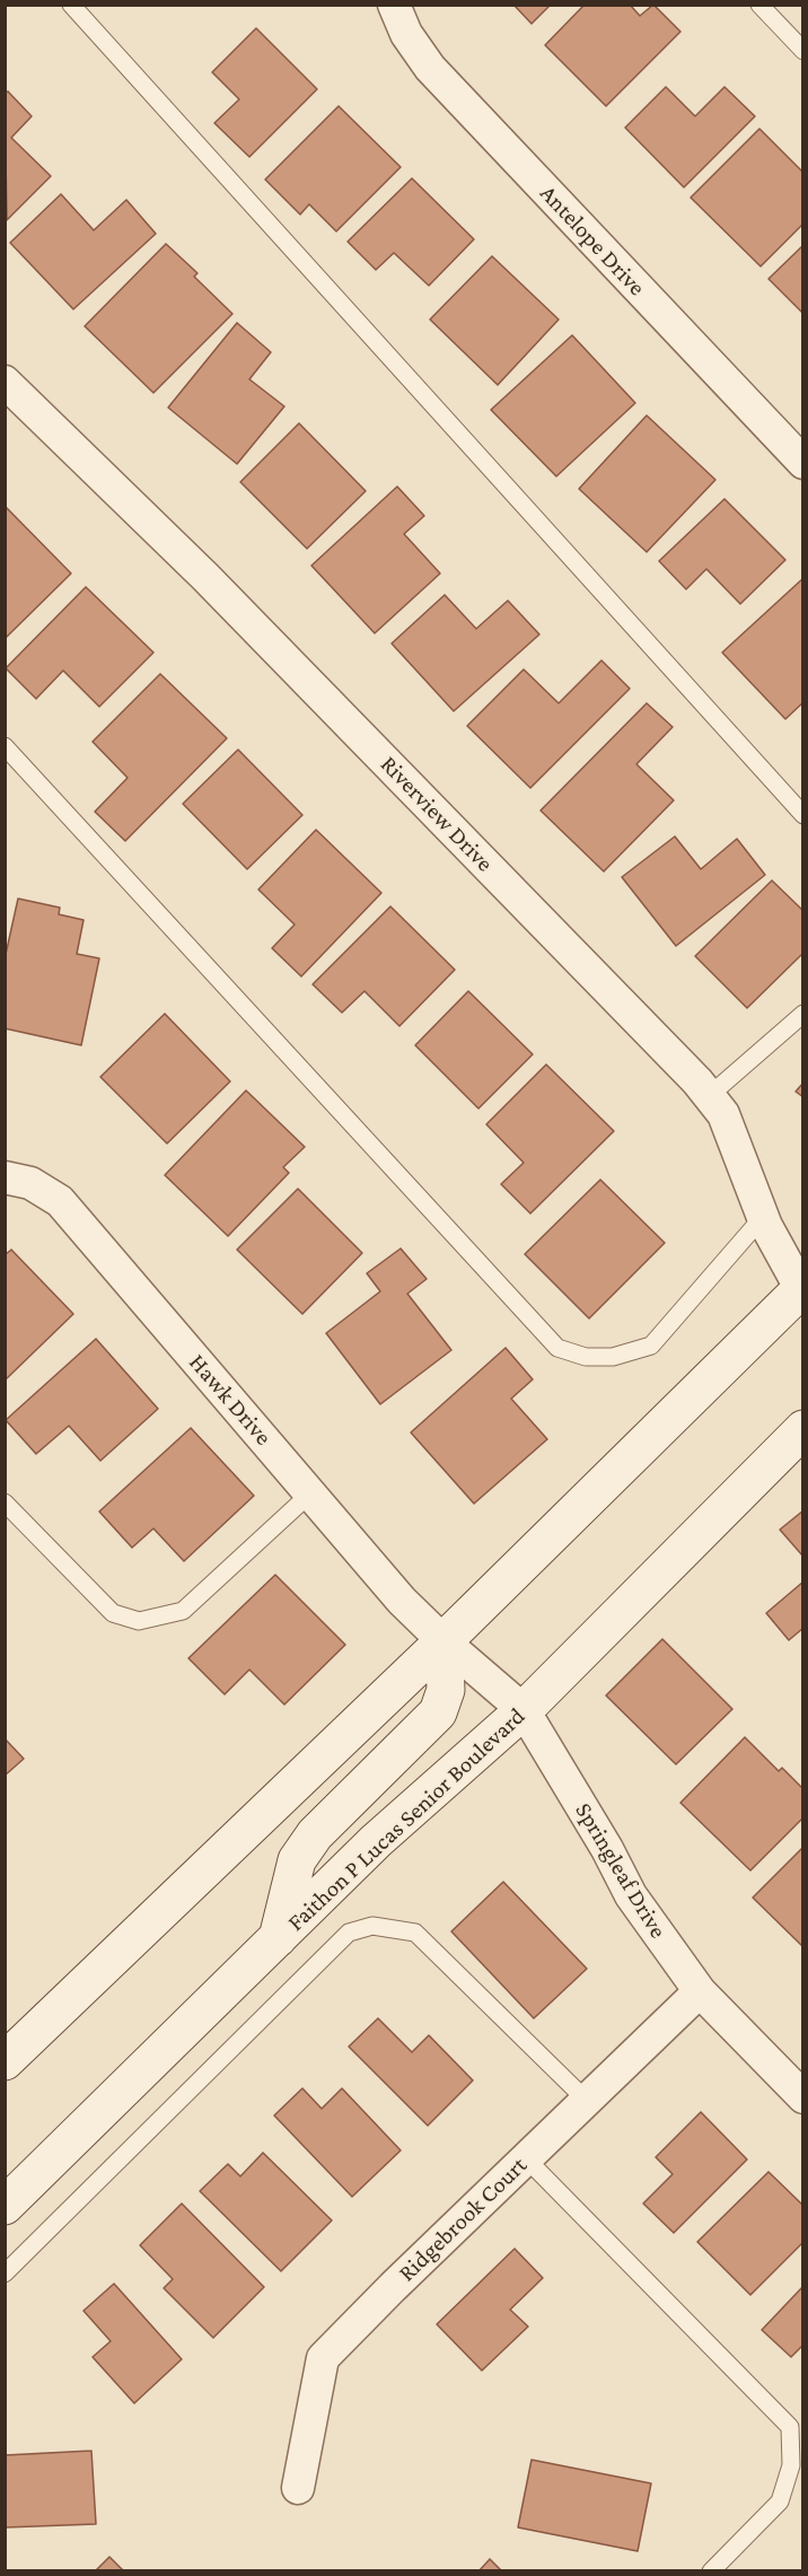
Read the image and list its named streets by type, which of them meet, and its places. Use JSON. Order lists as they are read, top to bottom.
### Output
{
  "streets": {
    "main road": ["Faithon P Lucas Senior Boulevard"],
    "street": [
      "Antelope Drive",
      "Riverview Drive",
      "Hawk Drive",
      "Springleaf Drive",
      "Ridgebrook Court"
    ]
  },
  "crossings": [
    ["Hawk Drive", "Springleaf Drive"],
    ["Faithon P Lucas Senior Boulevard", "Springleaf Drive"],
    ["Springleaf Drive", "Ridgebrook Court"]
  ]
}
